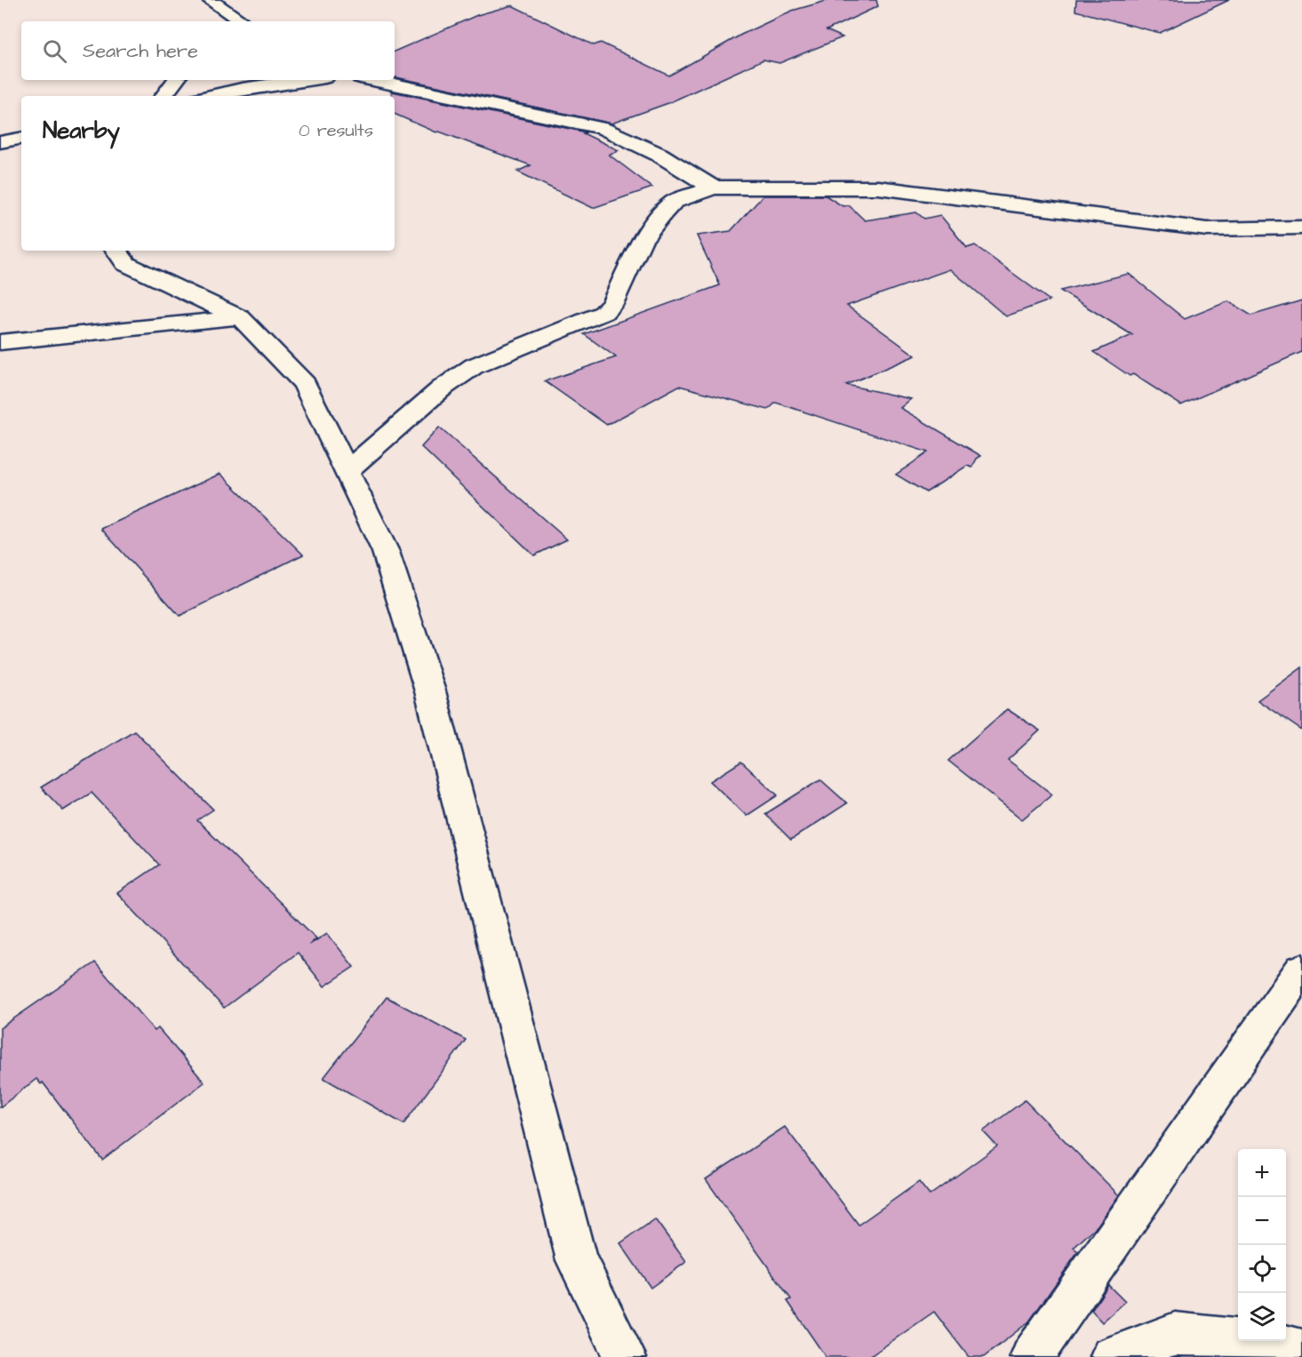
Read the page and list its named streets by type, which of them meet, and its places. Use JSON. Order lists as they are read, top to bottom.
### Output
{
  "page": {
    "search": "Search here",
    "heading": ["Nearby", "0 results"],
    "map_buttons": ["+", "−"]
  }
}
